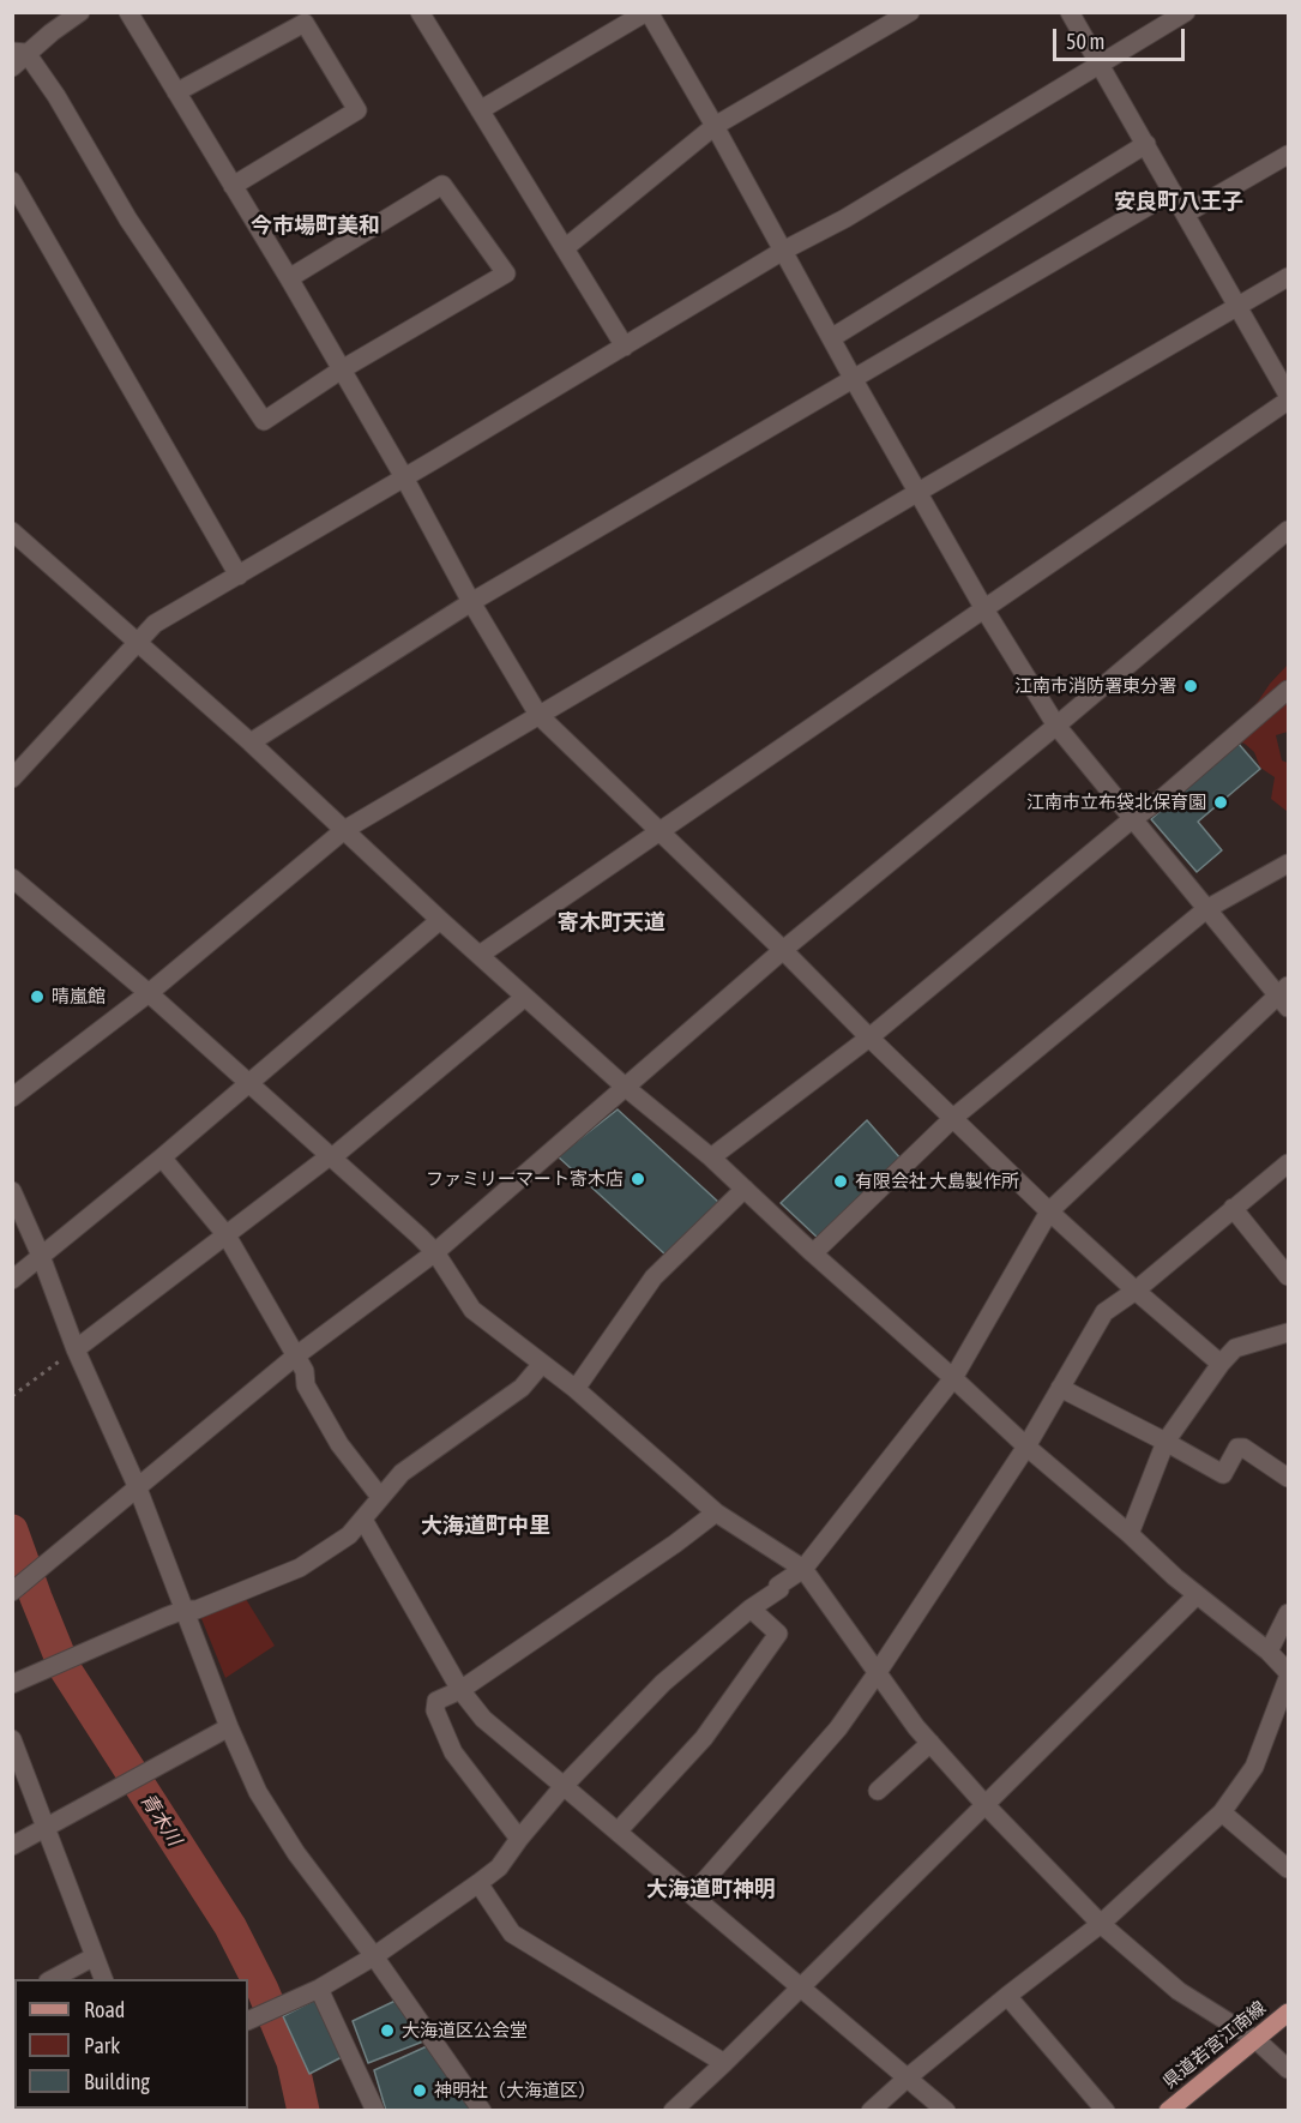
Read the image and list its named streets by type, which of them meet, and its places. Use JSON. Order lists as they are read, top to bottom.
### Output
{
  "streets": {
    "main road": ["県道若宮江南線"]
  },
  "districts": [
    "安良町八王子",
    "今市場町美和",
    "寄木町天道",
    "大海道町中里",
    "大海道町神明"
  ],
  "water": ["青木川"],
  "places": [
    "江南市消防署東分署",
    "江南市立布袋北保育園",
    "晴嵐館",
    "ファミリーマート寄木店",
    "有限会社 大島製作所",
    "大海道区公会堂",
    "神明社（大海道区）"
  ],
  "legend": ["Road", "Park", "Building"],
  "scale_bar": "50 m"
}
